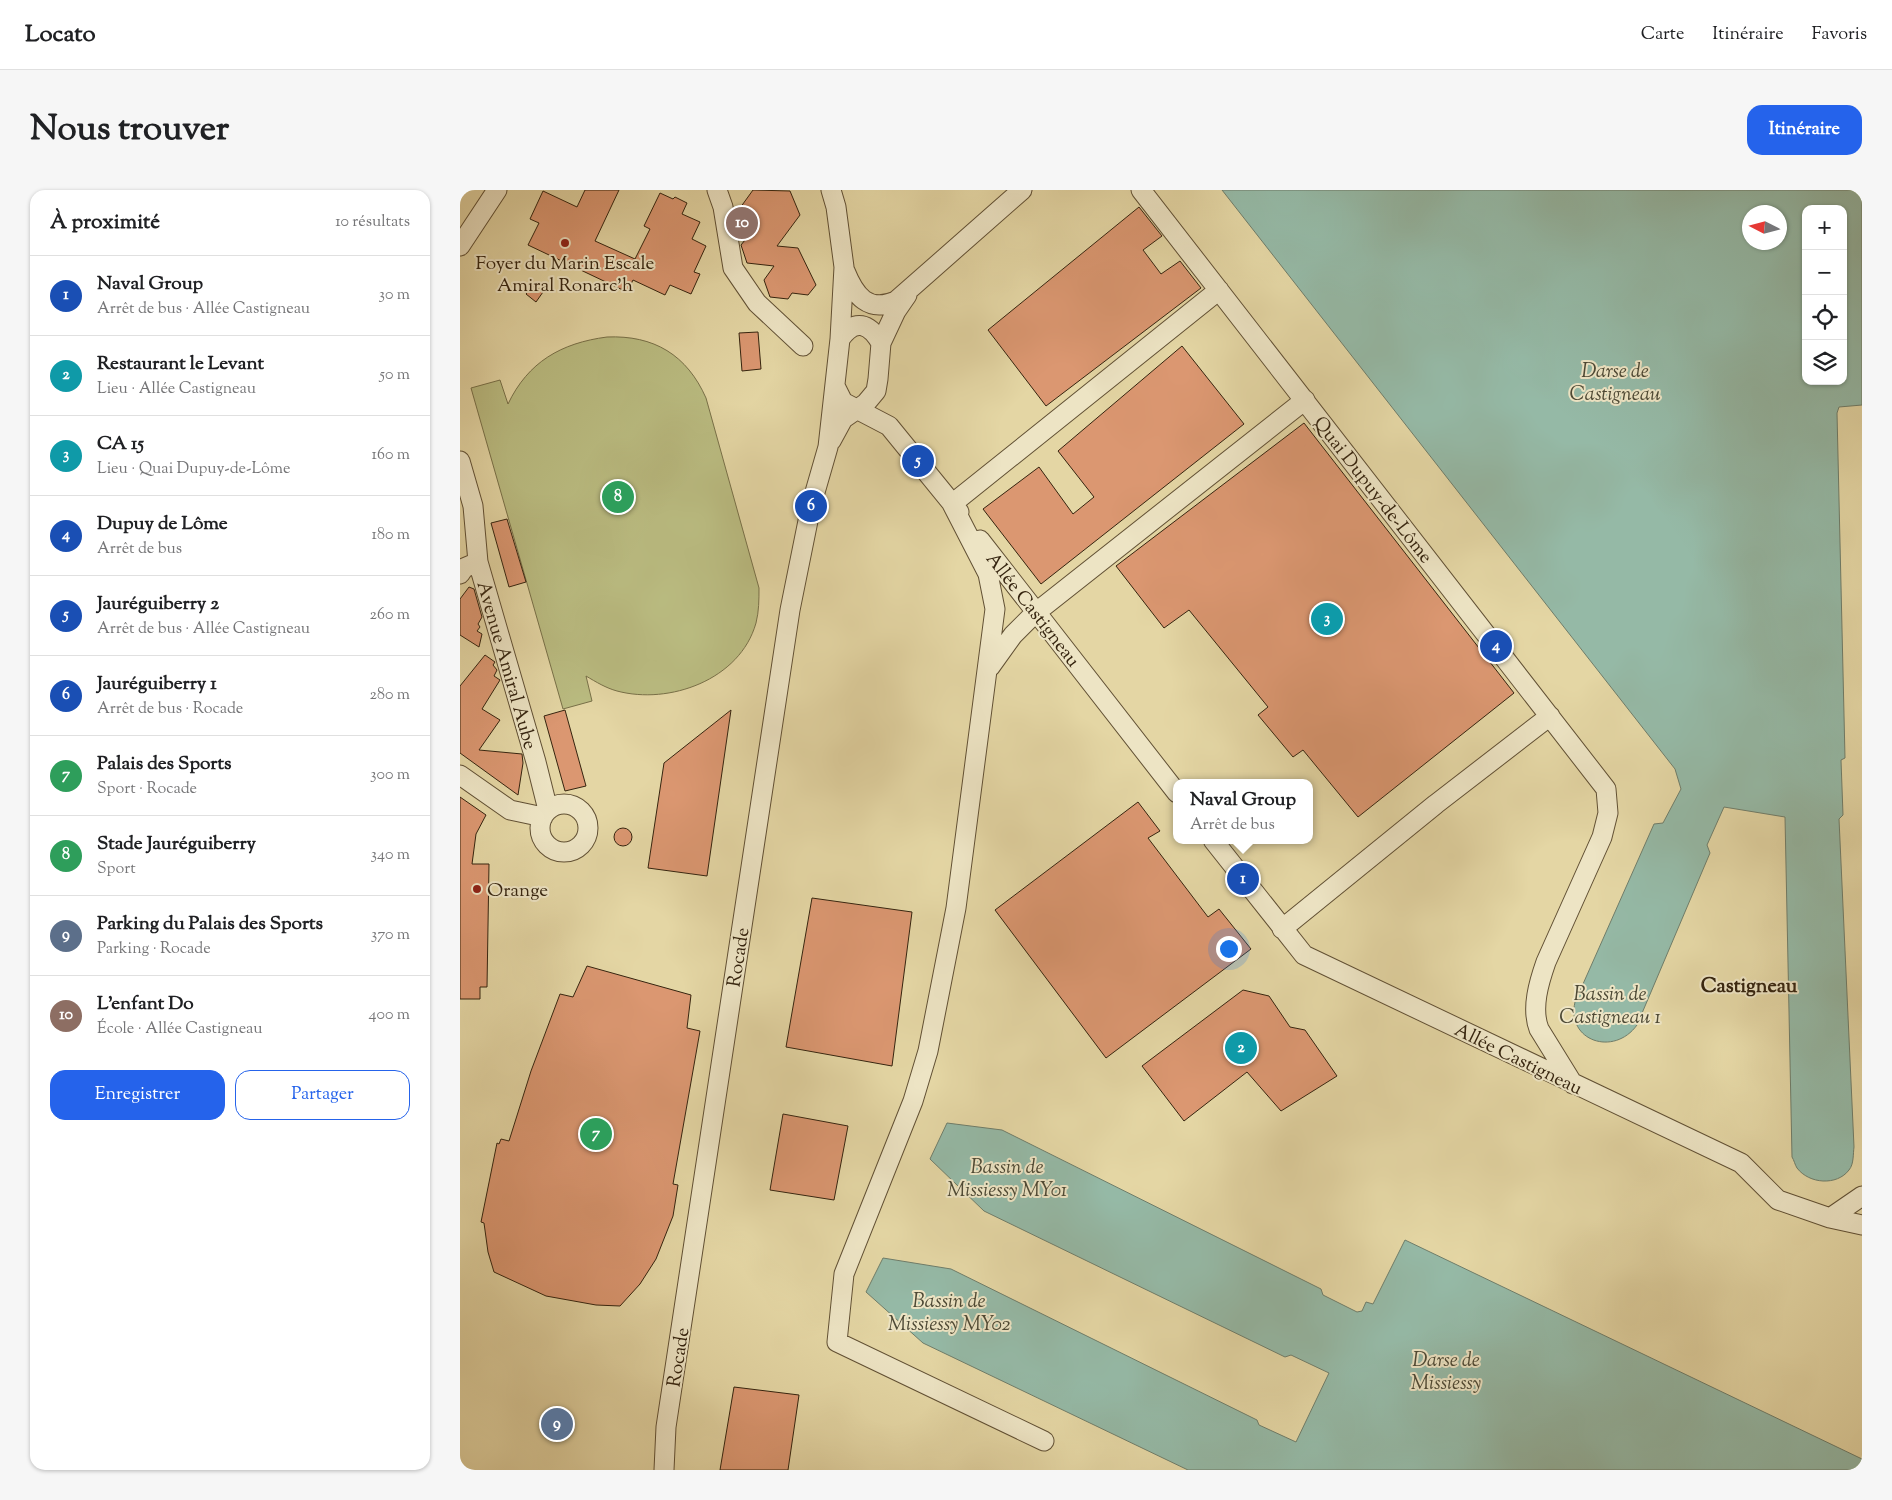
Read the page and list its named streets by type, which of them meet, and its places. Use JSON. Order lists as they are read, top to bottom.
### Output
{
  "streets": {
    "street": [
      "Quai Dupuy-de-Lôme",
      "Allée Castigneau",
      "Avenue Amiral Aube",
      "Rocade"
    ]
  },
  "crossings": [
    ["Quai Dupuy-de-Lôme", "Allée Castigneau"]
  ],
  "districts": ["Castigneau"],
  "water": [
    "Darse de Castigneau",
    "Bassin de Castigneau 1",
    "Bassin de Missiessy MY01",
    "Bassin de Missiessy MY02",
    "Darse de Missiessy"
  ],
  "places": ["Foyer du Marin Escale Amiral Ronarc'h", "Orange"],
  "north": "left",
  "page": {
    "header": "Locato",
    "nav": ["Carte", "Itinéraire", "Favoris"],
    "title": "Nous trouver",
    "buttons": [
      "Itinéraire",
      ["Enregistrer", "Partager"]
    ],
    "heading": ["À proximité", "10 résultats"],
    "map_buttons": ["+", "−"],
    "pins": [
      "10",
      "5",
      "8",
      "6",
      "3",
      "4",
      "1",
      "2",
      "7",
      "9"
    ],
    "list": [
      {
        "mark": "1",
        "name": "Naval Group",
        "note": "Arrêt de bus · Allée Castigneau",
        "value": "30 m"
      },
      {
        "mark": "2",
        "name": "Restaurant le Levant",
        "note": "Lieu · Allée Castigneau",
        "value": "50 m"
      },
      {
        "mark": "3",
        "name": "CA 15",
        "note": "Lieu · Quai Dupuy-de-Lôme",
        "value": "160 m"
      },
      {
        "mark": "4",
        "name": "Dupuy de Lôme",
        "note": "Arrêt de bus",
        "value": "180 m"
      },
      {
        "mark": "5",
        "name": "Jauréguiberry 2",
        "note": "Arrêt de bus · Allée Castigneau",
        "value": "260 m"
      },
      {
        "mark": "6",
        "name": "Jauréguiberry 1",
        "note": "Arrêt de bus · Rocade",
        "value": "280 m"
      },
      {
        "mark": "7",
        "name": "Palais des Sports",
        "note": "Sport · Rocade",
        "value": "300 m"
      },
      {
        "mark": "8",
        "name": "Stade Jauréguiberry",
        "note": "Sport",
        "value": "340 m"
      },
      {
        "mark": "9",
        "name": "Parking du Palais des Sports",
        "note": "Parking · Rocade",
        "value": "370 m"
      },
      {
        "mark": "10",
        "name": "L'enfant Do",
        "note": "École · Allée Castigneau",
        "value": "400 m"
      }
    ],
    "popup": ["Naval Group", "Arrêt de bus"]
  }
}
